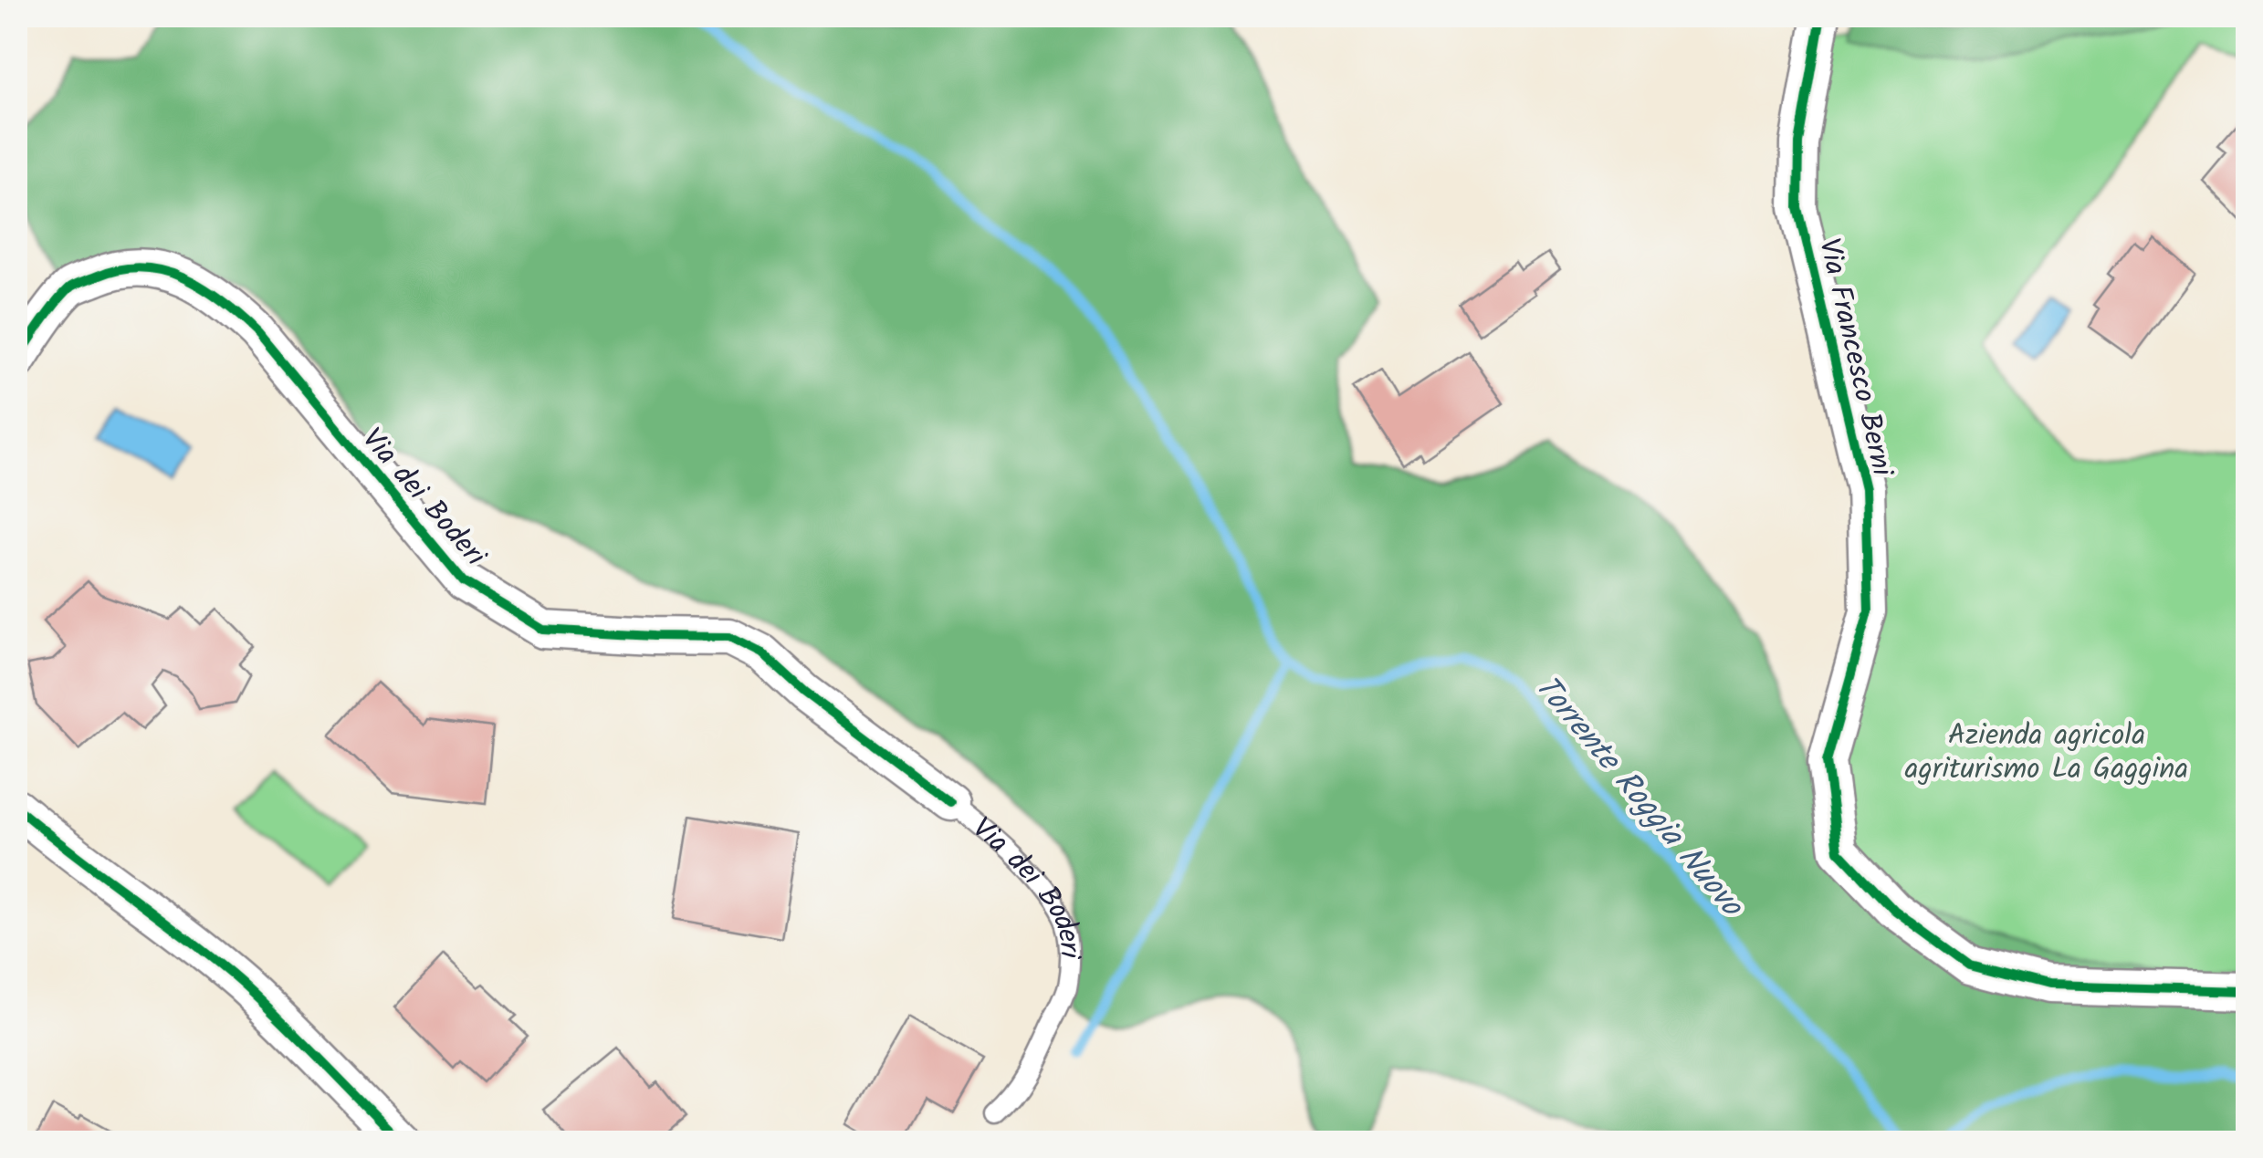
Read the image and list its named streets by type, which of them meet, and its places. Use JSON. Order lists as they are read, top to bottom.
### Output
{
  "streets": {
    "street": ["Via Francesco Berni", "Via dei Boderi"]
  },
  "water": ["Torrente Roggia Nuovo"],
  "parks": ["Azienda agricola agriturismo La Gaggina"]
}
